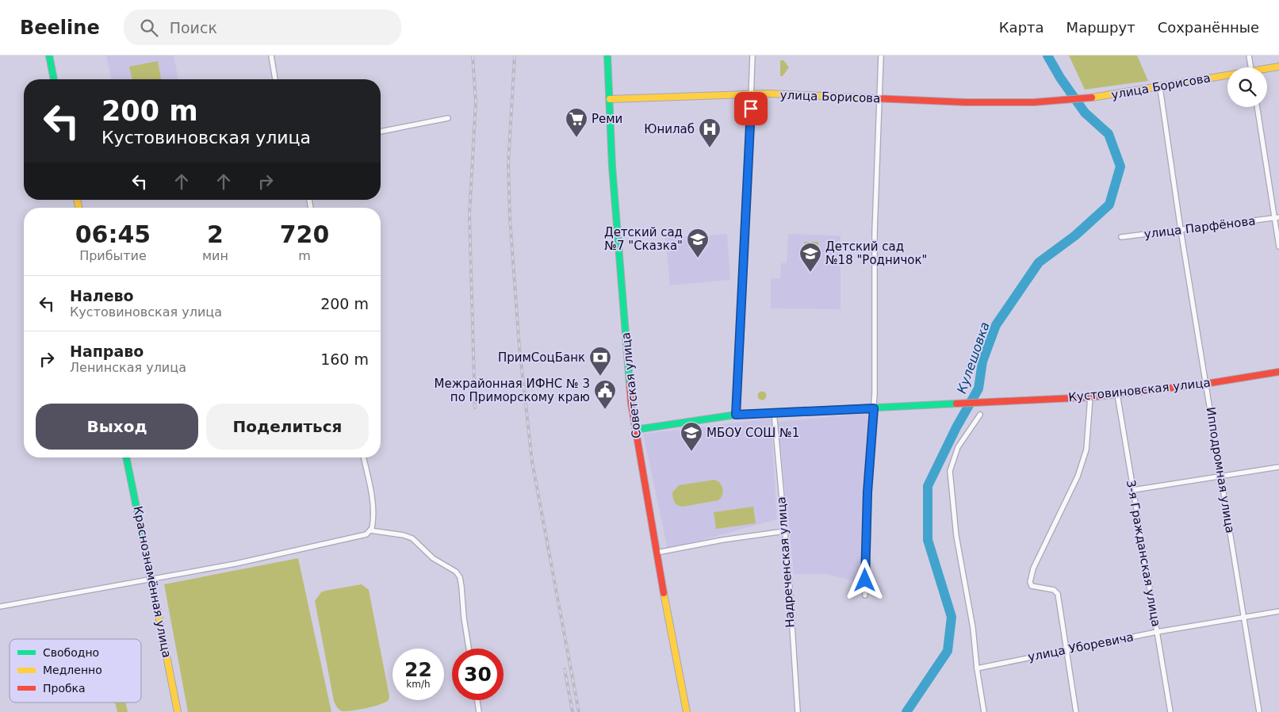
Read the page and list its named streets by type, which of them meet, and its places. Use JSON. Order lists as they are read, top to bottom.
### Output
{
  "streets": {
    "street": [
      "улица Борисова",
      "улица Парфёнова",
      "Советская улица",
      "Кустовиновская улица",
      "Ипподромная улица",
      "3-я Гражданская улица",
      "Надреченская улица",
      "Краснознамённая улица",
      "улица Уборевича"
    ]
  },
  "crossings": [
    ["улица Борисова", "Советская улица"],
    ["улица Борисова", "Ипподромная улица"],
    ["улица Парфёнова", "Ипподромная улица"],
    ["Кустовиновская улица", "Ипподромная улица"],
    ["Кустовиновская улица", "3-я Гражданская улица"],
    ["Ипподромная улица", "улица Уборевича"],
    ["3-я Гражданская улица", "улица Уборевича"]
  ],
  "water": ["Кулешовка"],
  "places": {
    "supermarket": ["Реми"],
    "hospital": ["Юнилаб"],
    "school or university": ["Детский сад №7 \"Сказка\"", "Детский сад №18 \"Родничок\"", "МБОУ СОШ №1"],
    "bank": ["ПримСоцБанк"],
    "public building": ["Межрайонная ИФНС № 3 по Приморскому краю"]
  },
  "legend": ["Свободно", "Медленно", "Пробка"],
  "page": {
    "header": "Beeline",
    "search": "Поиск",
    "nav": ["Карта", "Маршрут", "Сохранённые"],
    "turn": ["200 m", "Кустовиновская улица"],
    "eta": [
      "06:45",
      "Прибытие",
      "2",
      "мин",
      "720",
      "m"
    ],
    "list": [
      {
        "name": "Налево",
        "note": "Кустовиновская улица",
        "value": "200 m"
      },
      {
        "name": "Направо",
        "note": "Ленинская улица",
        "value": "160 m"
      }
    ],
    "buttons": ["Выход", "Поделиться"],
    "speed": "22 km/h",
    "limit": "30"
  }
}
